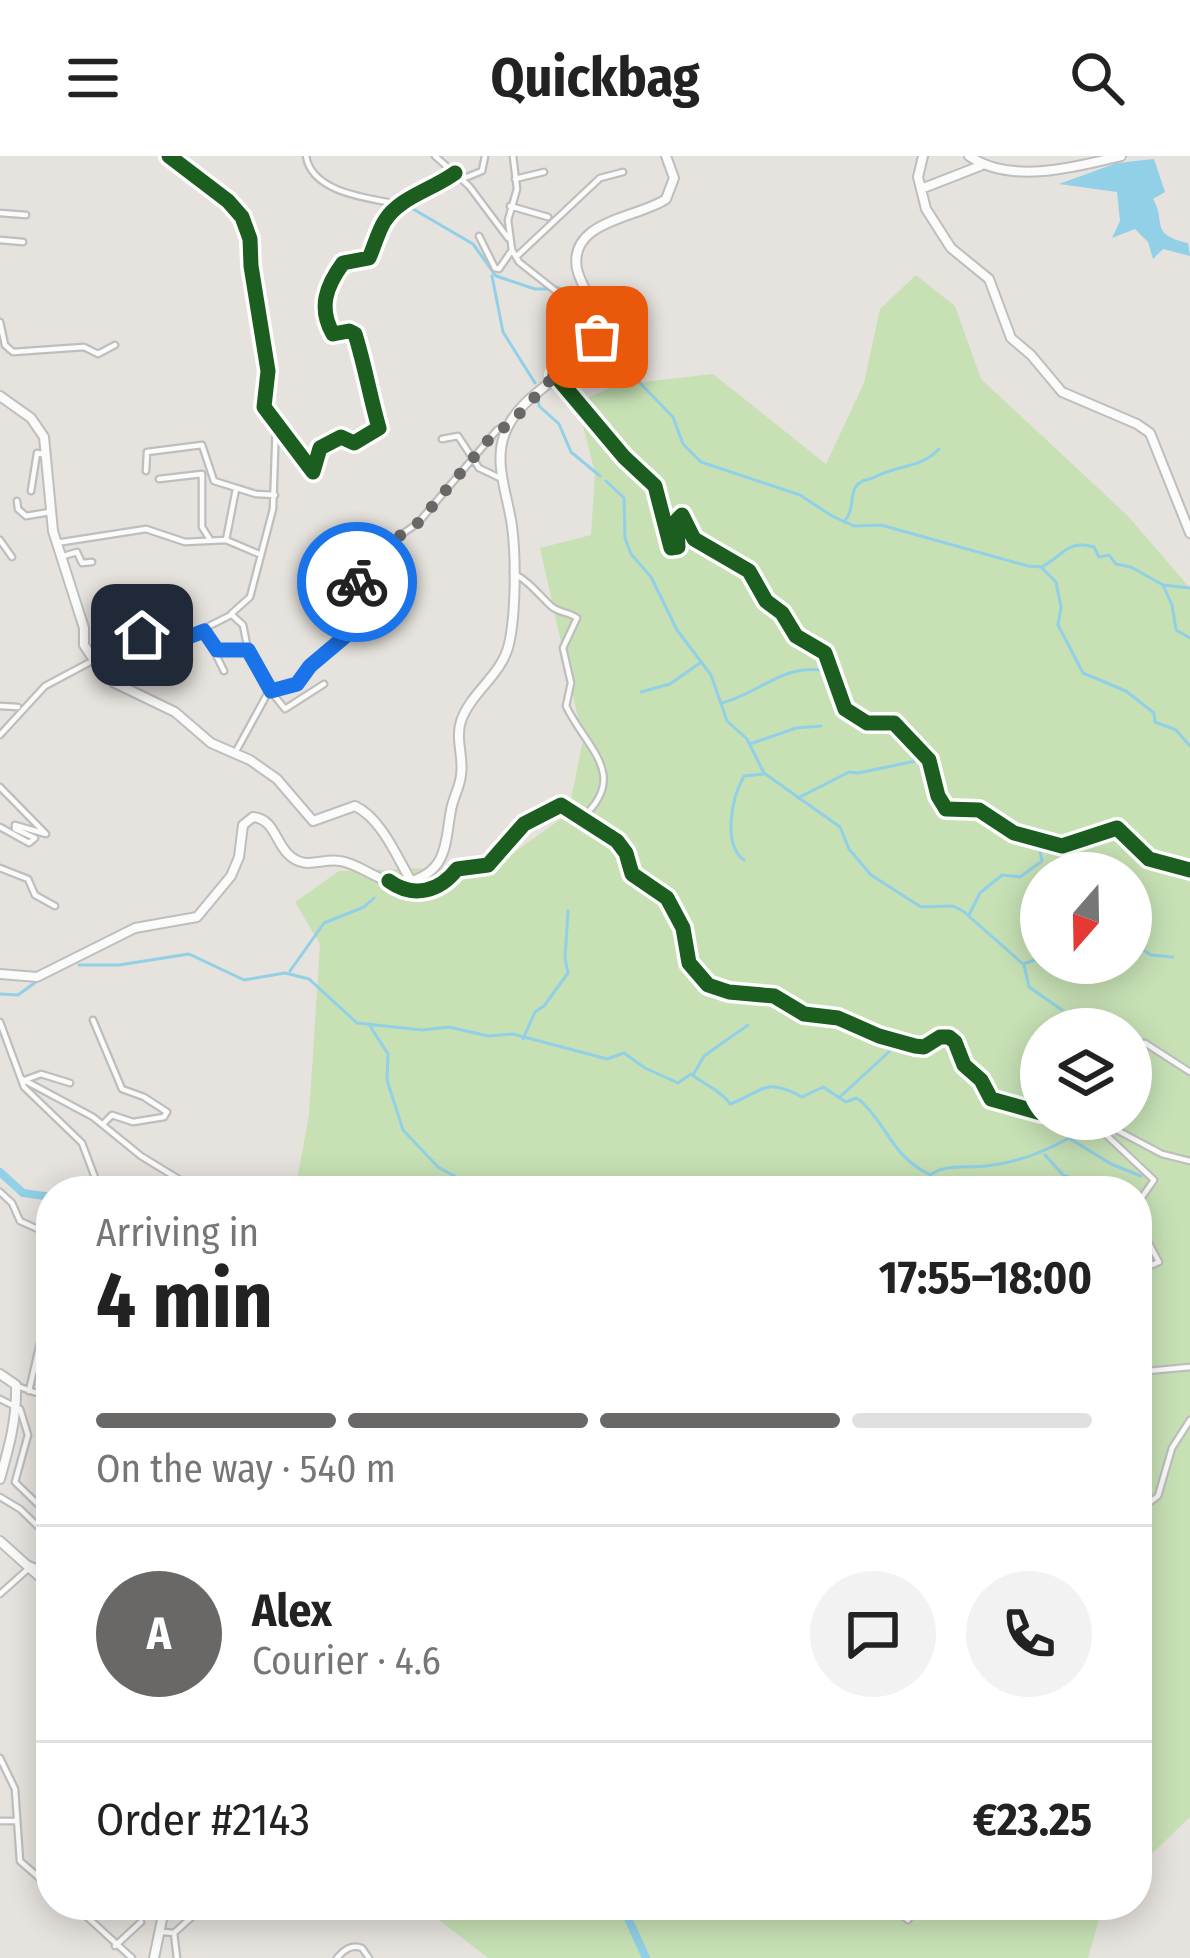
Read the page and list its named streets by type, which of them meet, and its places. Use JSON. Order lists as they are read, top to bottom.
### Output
{
  "north": "bottom",
  "page": {
    "header": "Quickbag",
    "heading": ["4 min", "Arriving in", "17:55–18:00"],
    "panel": [
      "Alex",
      "Courier · 4.6",
      "Order #2143",
      "€23.25"
    ],
    "bar": "On the way · 540 m",
    "round": "A"
  }
}
